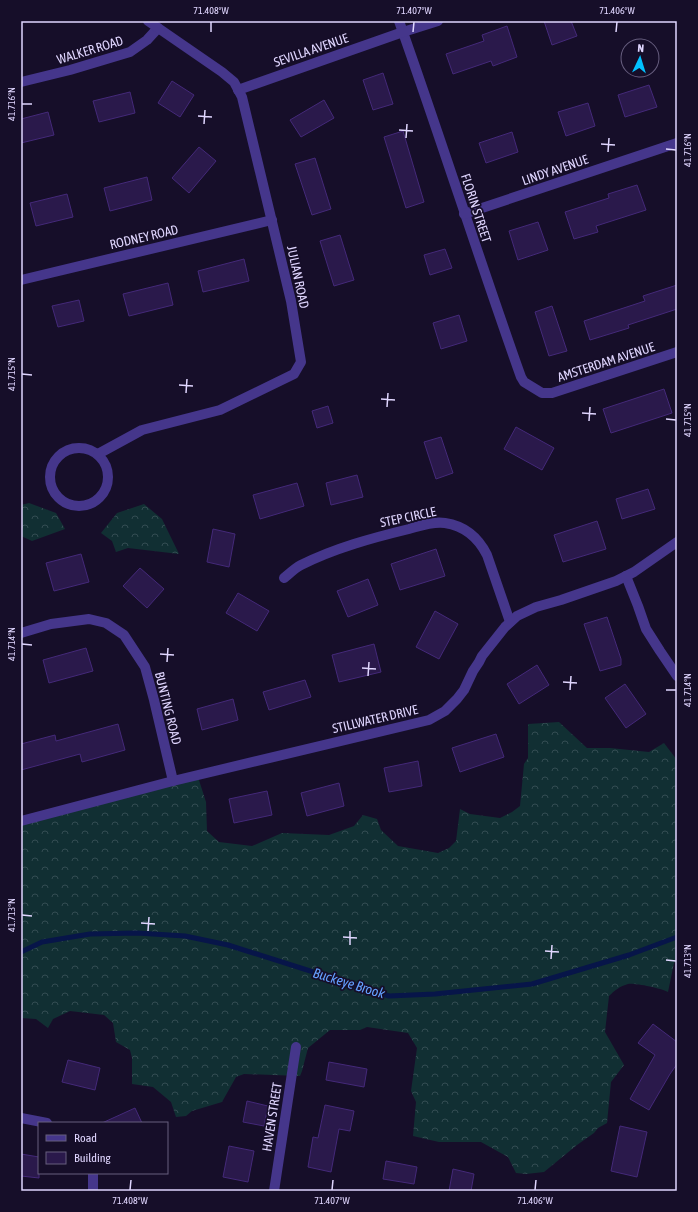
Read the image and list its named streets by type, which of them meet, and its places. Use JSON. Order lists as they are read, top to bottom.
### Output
{
  "streets": {
    "street": [
      "WALKER ROAD",
      "SEVILLA AVENUE",
      "LINDY AVENUE",
      "FLORIN STREET",
      "RODNEY ROAD",
      "JULIAN ROAD",
      "AMSTERDAM AVENUE",
      "STEP CIRCLE",
      "BUNTING ROAD",
      "STILLWATER DRIVE",
      "HAVEN STREET"
    ]
  },
  "crossings": [
    ["WALKER ROAD", "JULIAN ROAD"],
    ["SEVILLA AVENUE", "FLORIN STREET"],
    ["SEVILLA AVENUE", "JULIAN ROAD"],
    ["LINDY AVENUE", "FLORIN STREET"],
    ["FLORIN STREET", "AMSTERDAM AVENUE"],
    ["RODNEY ROAD", "JULIAN ROAD"],
    ["STEP CIRCLE", "STILLWATER DRIVE"],
    ["BUNTING ROAD", "STILLWATER DRIVE"]
  ],
  "water": ["Buckeye Brook"],
  "legend": ["Road", "Building"],
  "north": "top",
  "coordinates": [
    "71.408°W",
    "71.407°W",
    "71.406°W",
    "41.716°N",
    "41.715°N",
    "41.714°N",
    "41.713°N"
  ]
}
